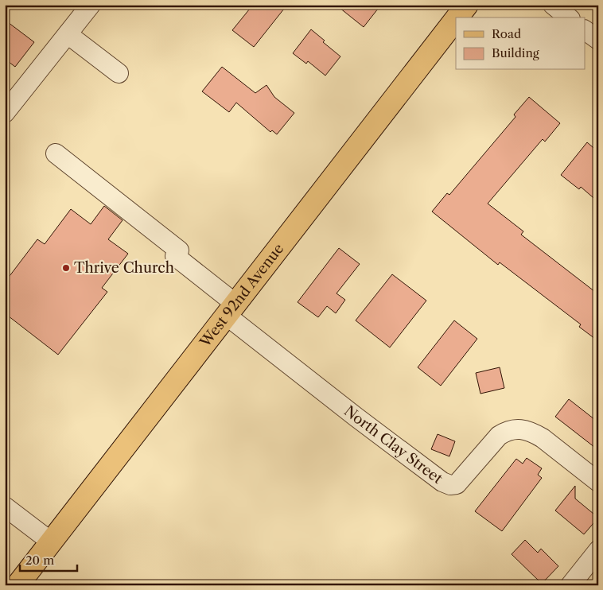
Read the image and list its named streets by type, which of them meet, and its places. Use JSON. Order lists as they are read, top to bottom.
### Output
{
  "streets": {
    "main road": ["West 92nd Avenue"],
    "street": ["North Clay Street"]
  },
  "crossings": [
    ["West 92nd Avenue", "North Clay Street"]
  ],
  "places": ["Thrive Church"],
  "legend": ["Road", "Building"],
  "scale_bar": "20 m"
}
